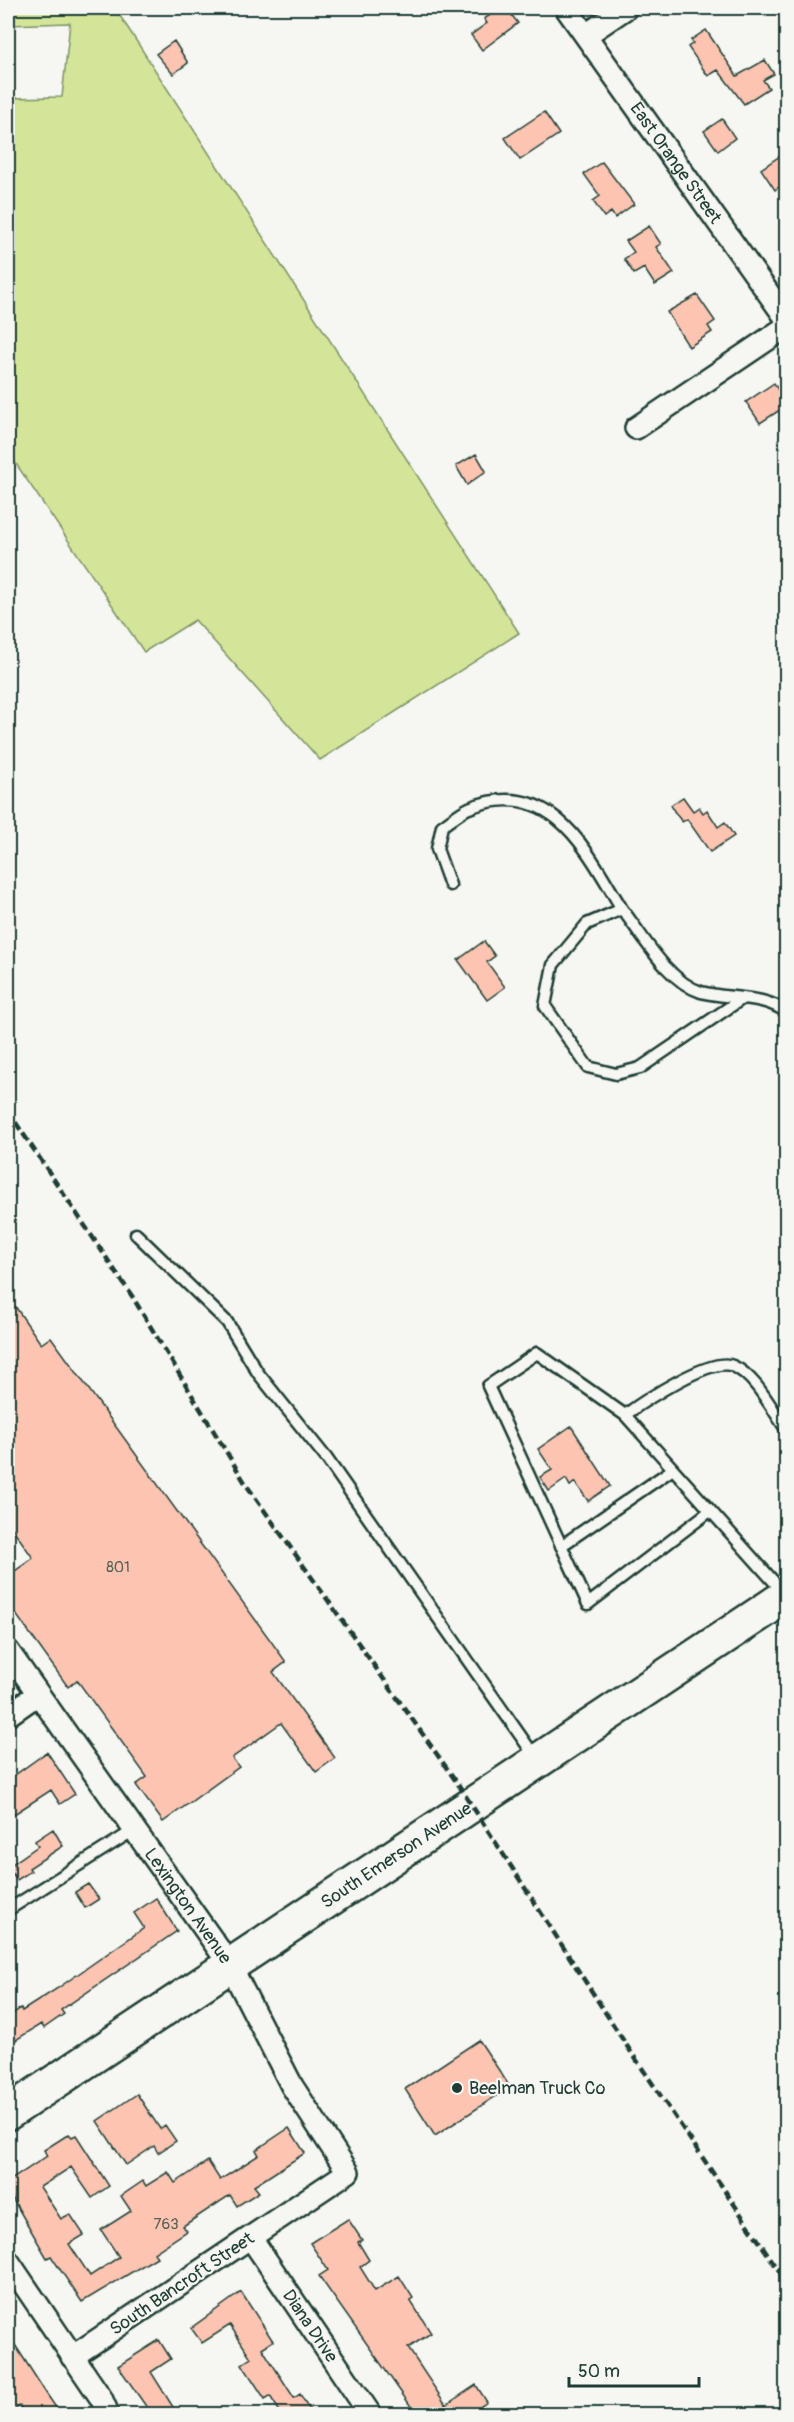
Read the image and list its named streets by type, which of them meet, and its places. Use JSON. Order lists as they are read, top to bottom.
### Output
{
  "streets": {
    "main road": ["South Emerson Avenue"],
    "street": [
      "East Orange Street",
      "Lexington Avenue",
      "South Bancroft Street",
      "Diana Drive"
    ]
  },
  "crossings": [
    ["South Emerson Avenue", "Lexington Avenue"],
    ["Lexington Avenue", "South Bancroft Street"],
    ["South Bancroft Street", "Diana Drive"]
  ],
  "places": ["Beelman Truck Co"],
  "house_numbers": ["801", "763"],
  "scale_bar": "50 m"
}
